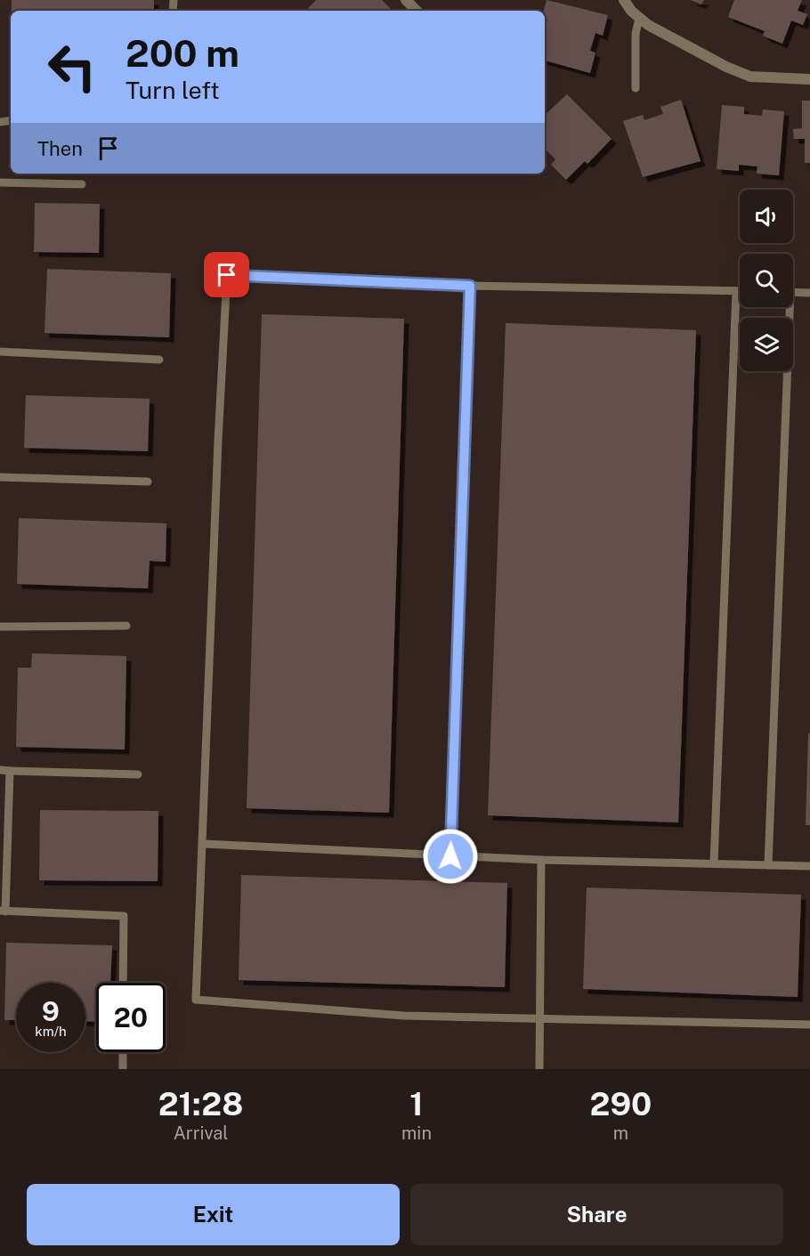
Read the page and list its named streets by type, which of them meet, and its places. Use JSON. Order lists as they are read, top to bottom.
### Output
{
  "page": {
    "turn": ["200 m", "Turn left"],
    "then": "Then",
    "speed": "9 km/h",
    "limit": "20",
    "eta": [
      "21:28",
      "Arrival",
      "1",
      "min",
      "290",
      "m"
    ],
    "buttons": ["Exit", "Share"]
  }
}
